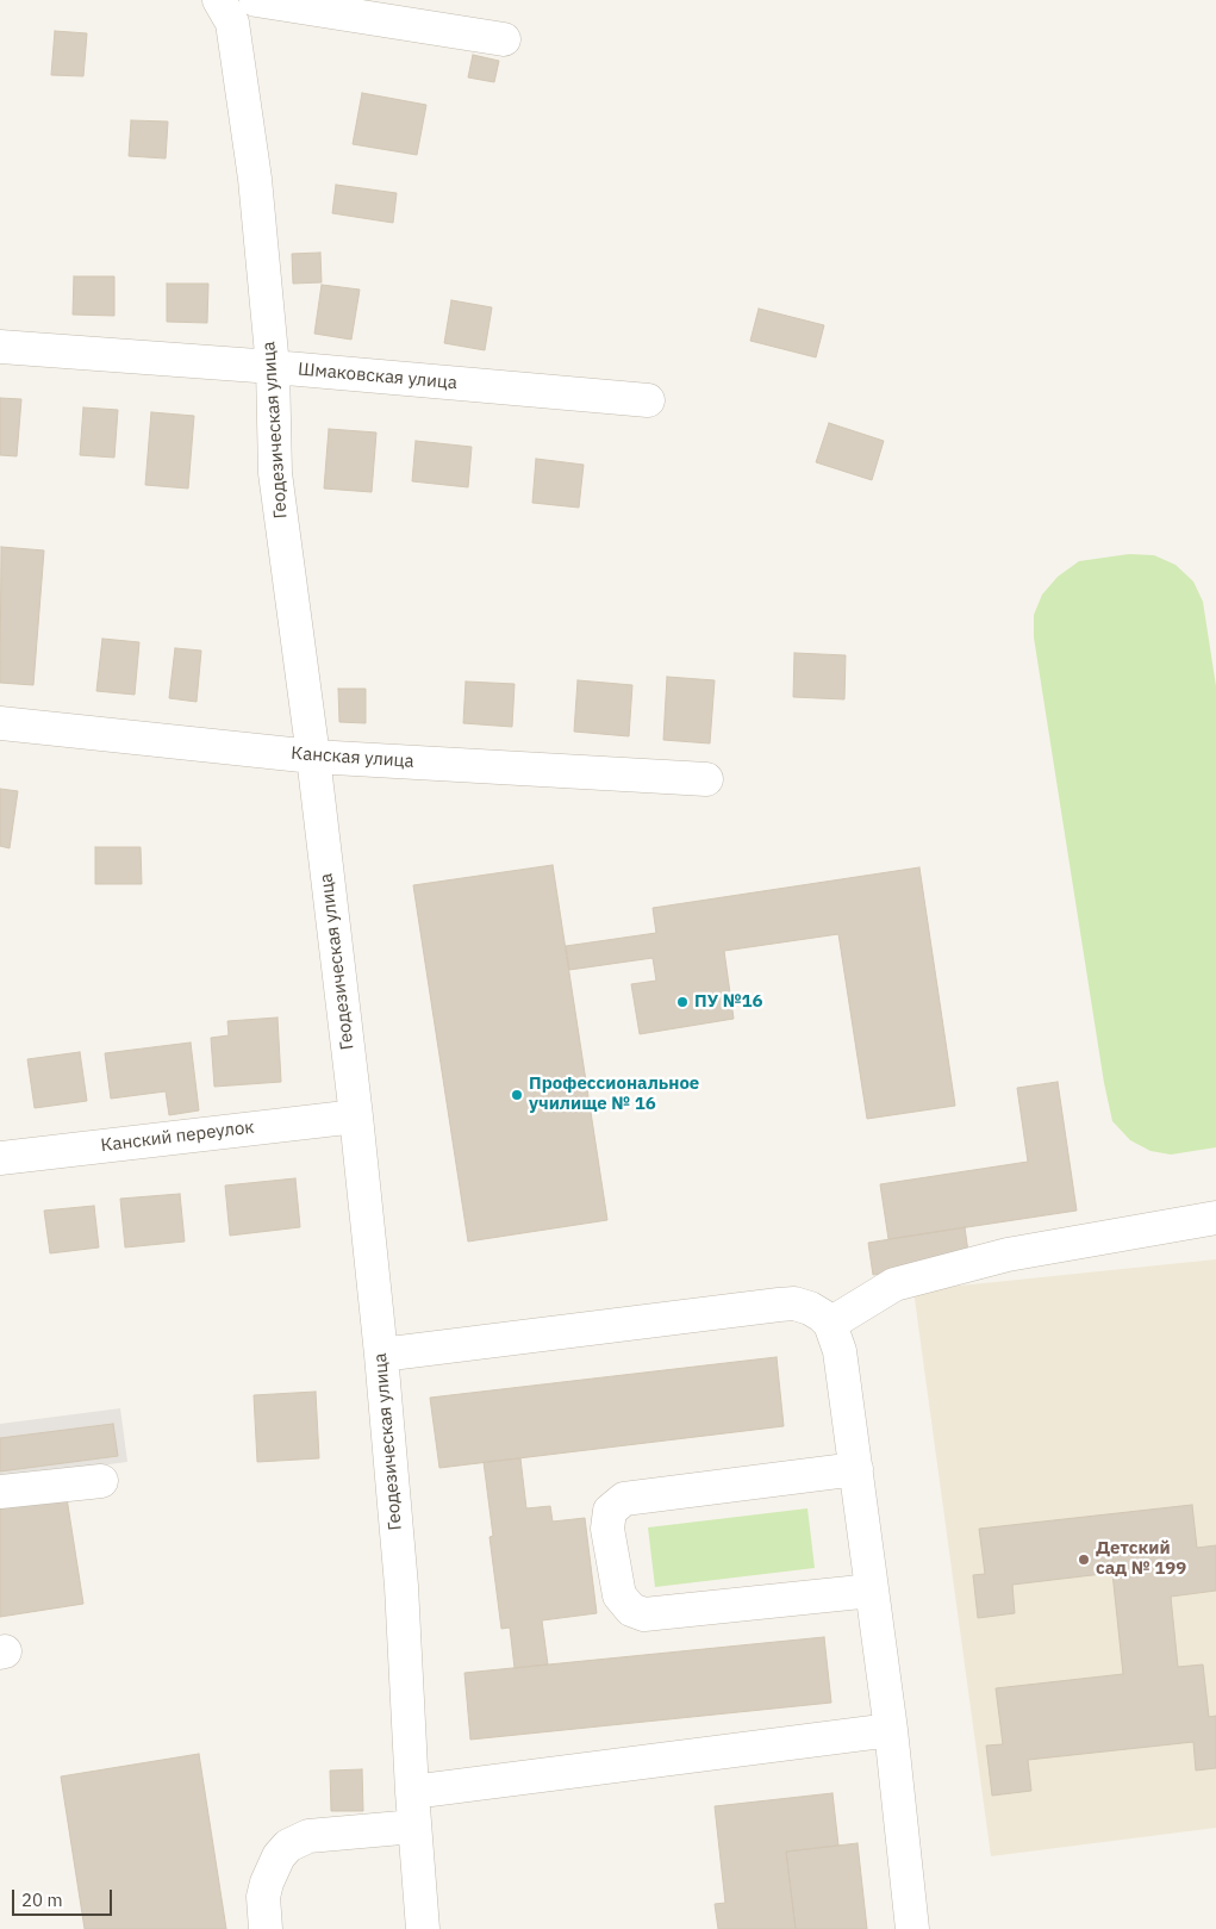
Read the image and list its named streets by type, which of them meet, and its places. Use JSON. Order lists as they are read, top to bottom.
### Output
{
  "streets": {
    "street": [
      "Шмаковская улица",
      "Геодезическая улица",
      "Канская улица",
      "Канский переулок"
    ]
  },
  "crossings": [
    ["Шмаковская улица", "Геодезическая улица"],
    ["Геодезическая улица", "Канская улица"],
    ["Геодезическая улица", "Канский переулок"]
  ],
  "places": ["ПУ №16", "Профессиональное училище № 16", "Детский сад № 199"],
  "scale_bar": "20 m"
}
